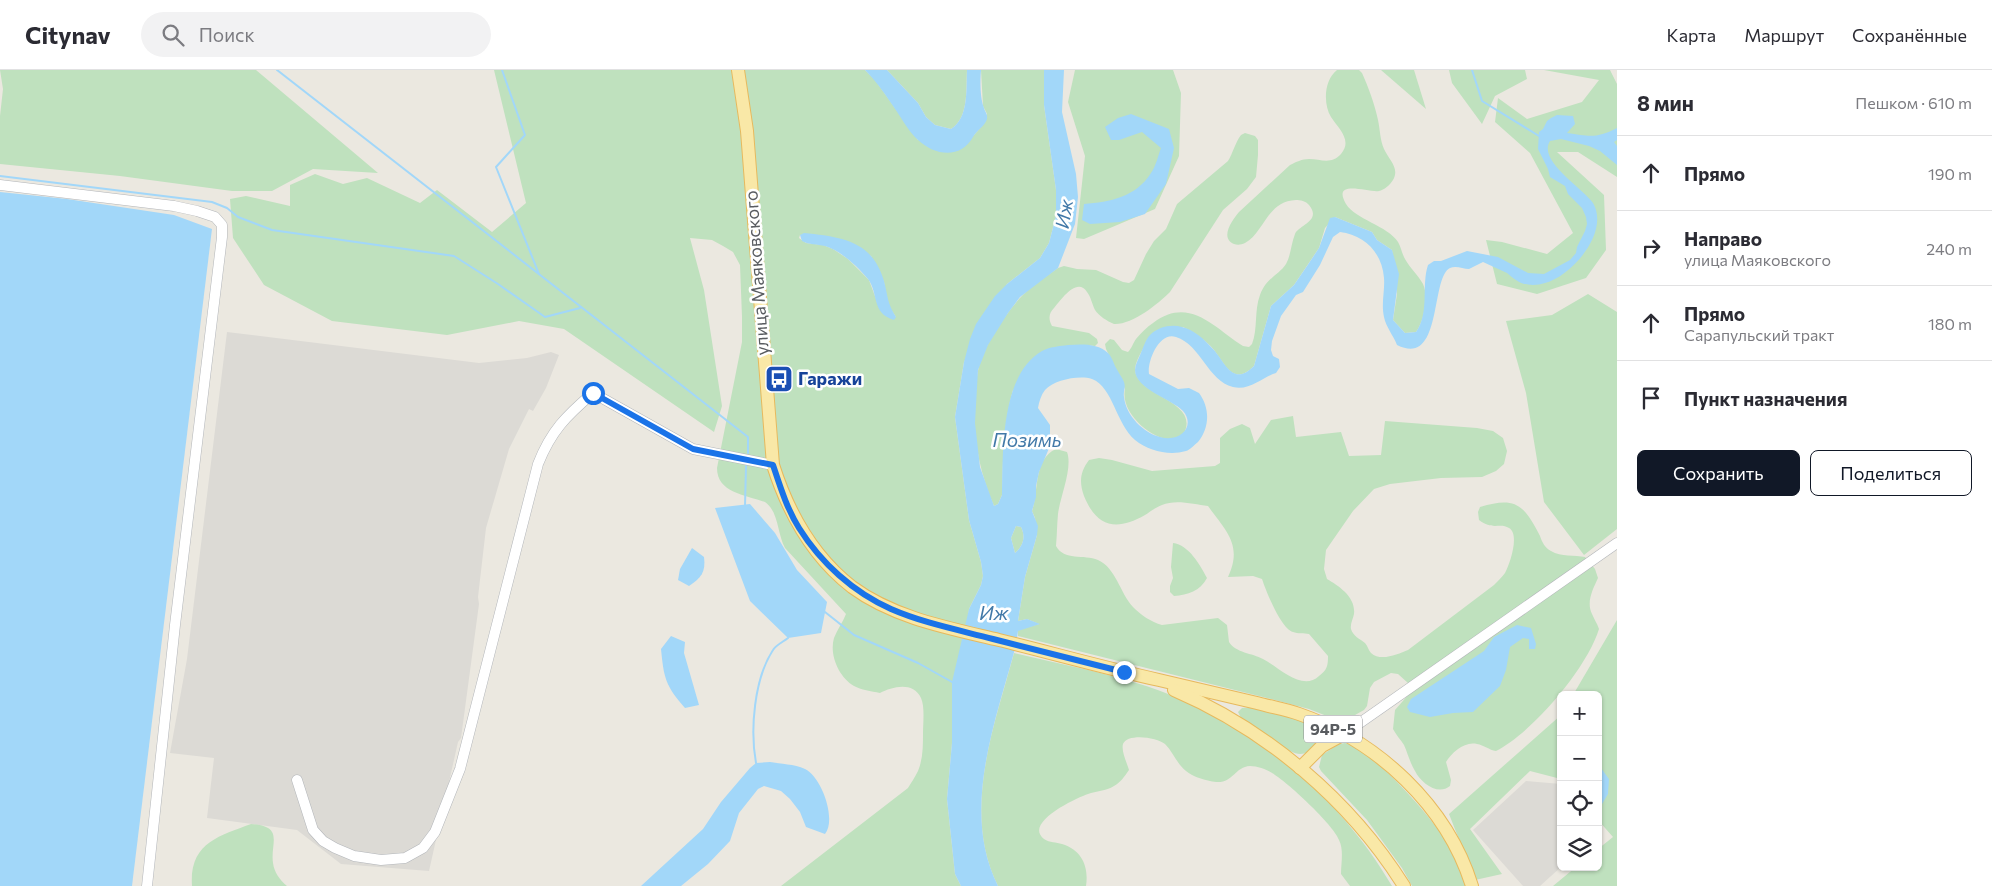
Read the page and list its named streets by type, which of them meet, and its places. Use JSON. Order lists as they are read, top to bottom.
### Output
{
  "streets": {
    "main road": ["улица Маяковского", "94Р-5"]
  },
  "crossings": [
    ["улица Маяковского", "94Р-5"]
  ],
  "water": ["Иж", "Позимь"],
  "places": {
    "bus stop": ["Гаражи"]
  },
  "page": {
    "header": "Citynav",
    "search": "Поиск",
    "nav": ["Карта", "Маршрут", "Сохранённые"],
    "heading": ["8 мин", "Пешком · 610 m"],
    "list": [
      ["Прямо", "190 m"],
      ["Направо", "улица Маяковского", "240 m"],
      ["Прямо", "Сарапульский тракт", "180 m"],
      "Пункт назначения"
    ],
    "buttons": ["Сохранить", "Поделиться"],
    "map_buttons": ["+", "−"]
  }
}
